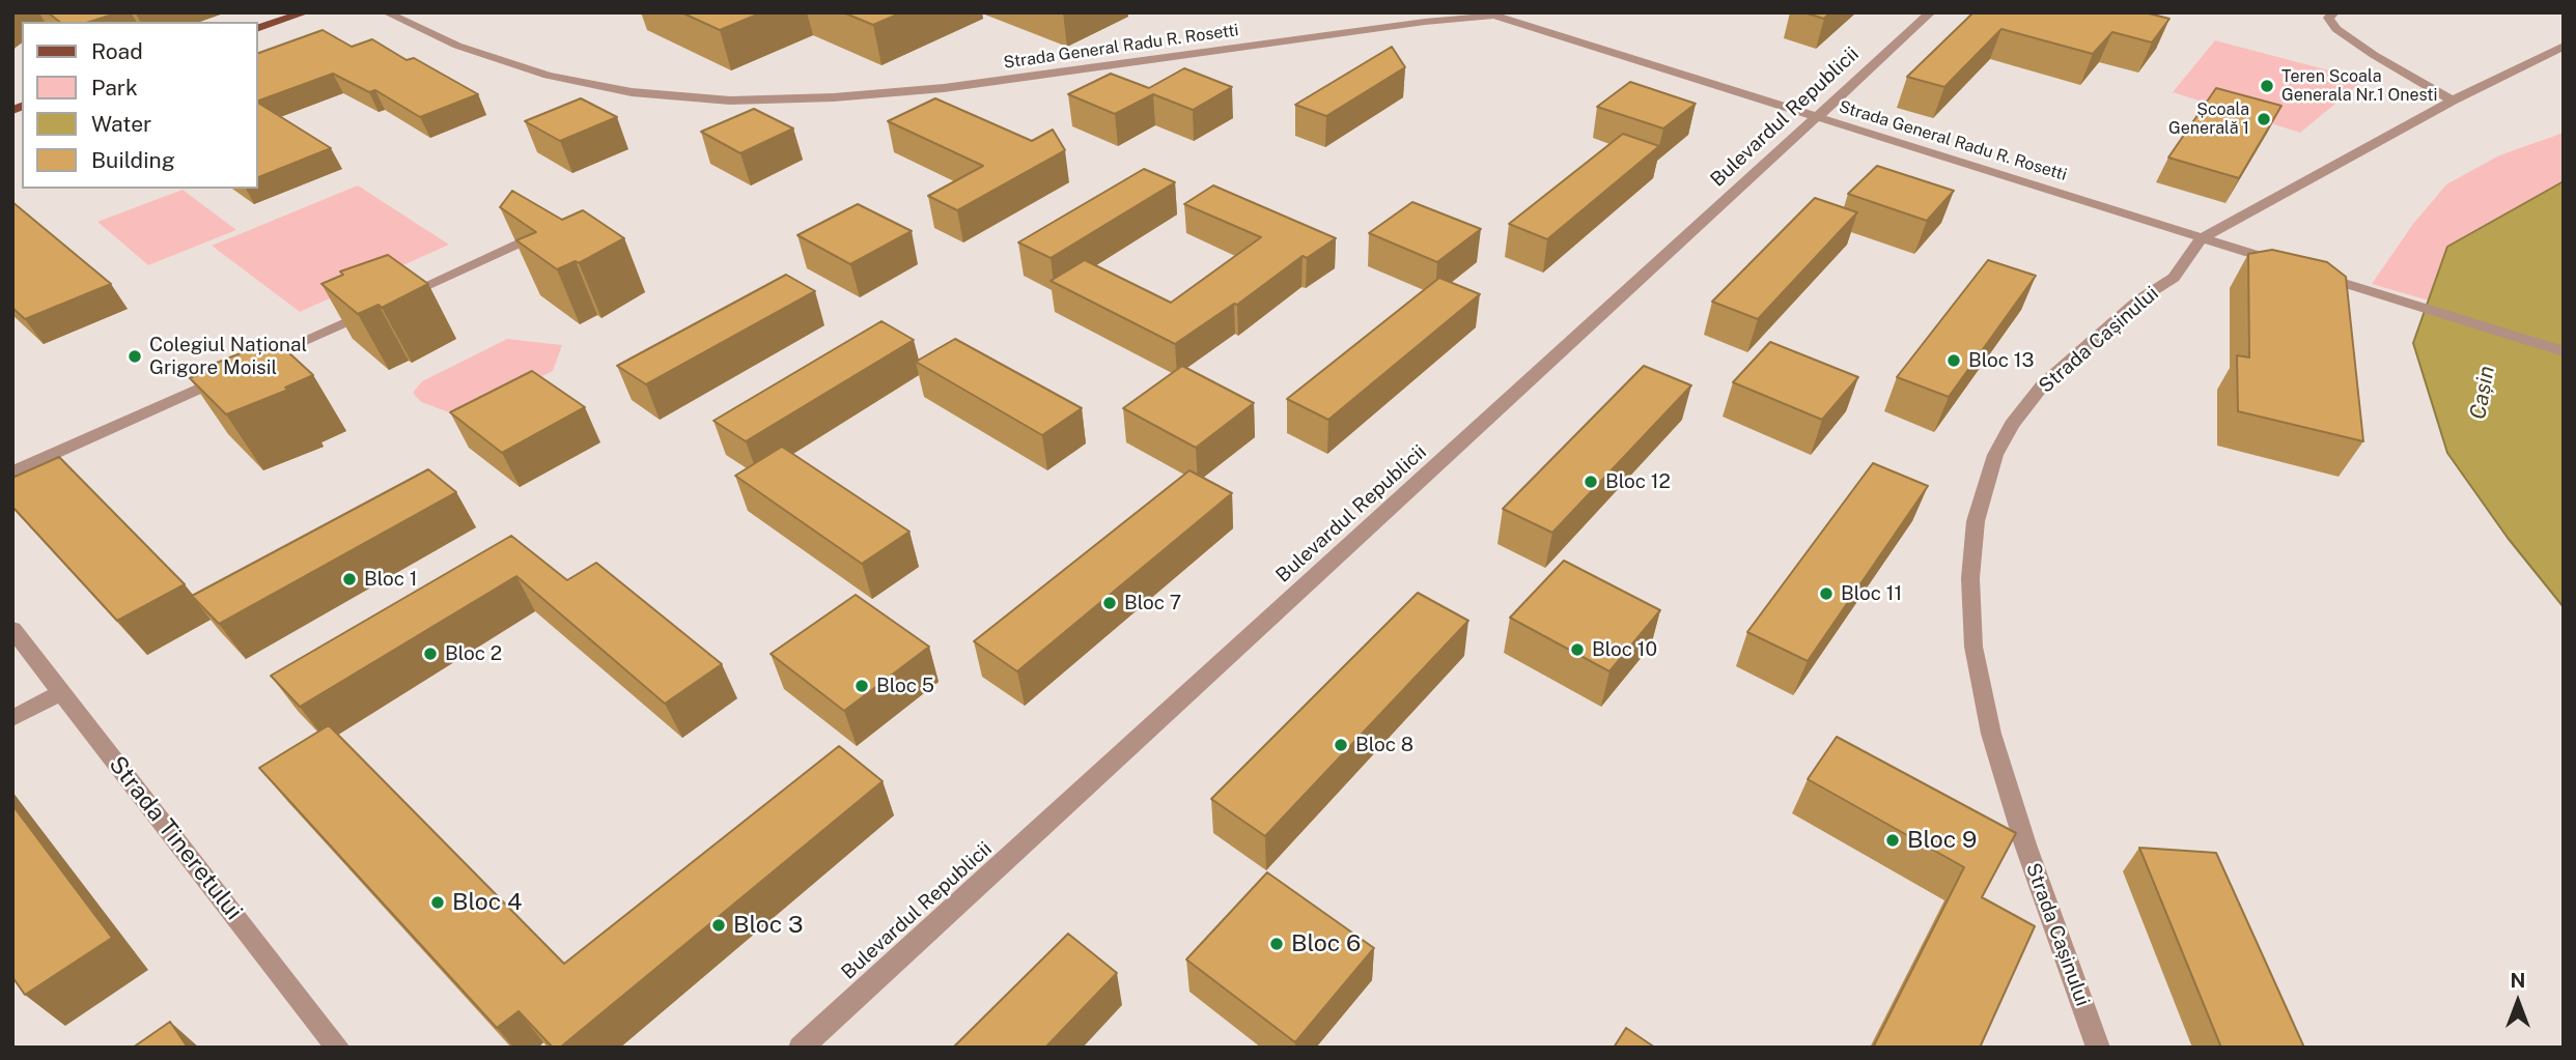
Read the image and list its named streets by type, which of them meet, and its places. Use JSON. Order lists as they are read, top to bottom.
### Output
{
  "streets": {
    "street": [
      "Strada General Radu R. Rosetti",
      "Bulevardul Republicii",
      "Strada Cașinului",
      "Strada Tineretului"
    ]
  },
  "crossings": [
    ["Strada General Radu R. Rosetti", "Bulevardul Republicii"],
    ["Strada General Radu R. Rosetti", "Strada Cașinului"]
  ],
  "water": ["Cașin"],
  "places": [
    "Teren Scoala Generala Nr.1 Onesti",
    "Școala Generală 1",
    "Colegiul Național Grigore Moisil",
    "Bloc 13",
    "Bloc 12",
    "Bloc 1",
    "Bloc 11",
    "Bloc 7",
    "Bloc 10",
    "Bloc 2",
    "Bloc 5",
    "Bloc 8",
    "Bloc 9",
    "Bloc 4",
    "Bloc 3",
    "Bloc 6"
  ],
  "legend": [
    "Road",
    "Park",
    "Water",
    "Building"
  ],
  "north": "top"
}
